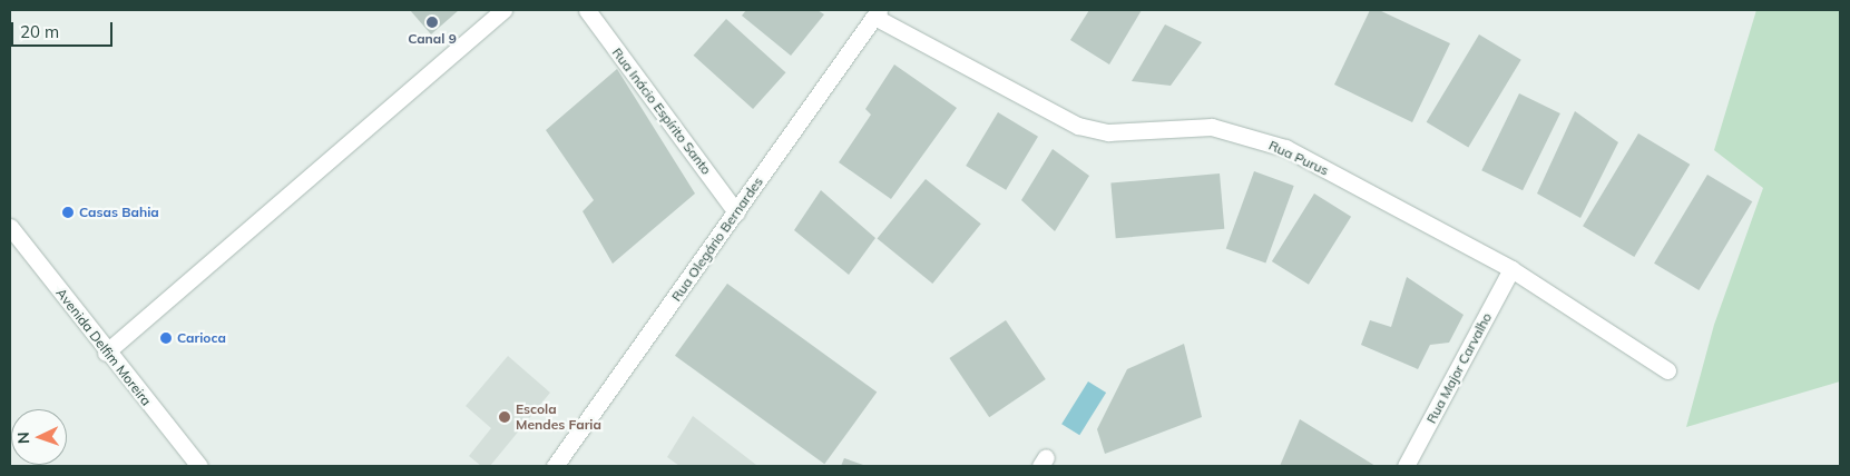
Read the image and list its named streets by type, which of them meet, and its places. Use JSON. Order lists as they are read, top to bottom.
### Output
{
  "streets": {
    "street": [
      "Rua Inácio Espírito Santo",
      "Rua Purus",
      "Rua Olegário Bernardes",
      "Avenida Delfim Moreira",
      "Rua Major Carvalho"
    ]
  },
  "crossings": [
    ["Rua Inácio Espírito Santo", "Rua Olegário Bernardes"],
    ["Rua Purus", "Rua Olegário Bernardes"],
    ["Rua Purus", "Rua Major Carvalho"]
  ],
  "places": [
    "Canal 9",
    "Casas Bahia",
    "Carioca",
    "Escola Mendes Faria"
  ],
  "scale_bar": "20 m",
  "north": "left"
}
